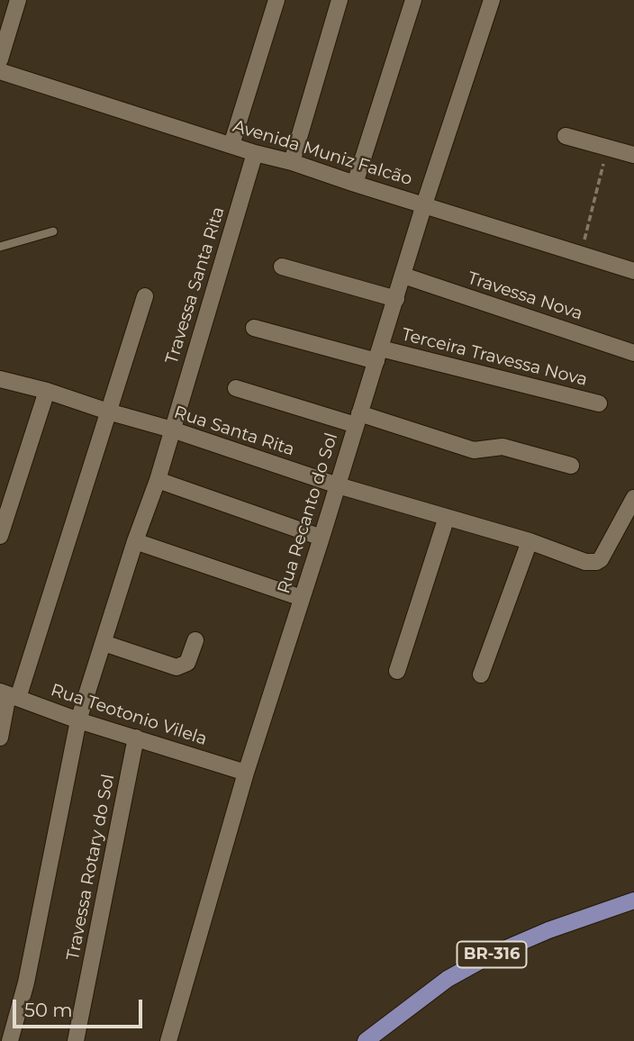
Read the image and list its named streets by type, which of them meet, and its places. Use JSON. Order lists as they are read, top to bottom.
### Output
{
  "streets": {
    "main road": ["BR-316"],
    "street": [
      "Avenida Muniz Falcão",
      "Travessa Santa Rita",
      "Travessa Nova",
      "Terceira Travessa Nova",
      "Rua Santa Rita",
      "Rua Recanto do Sol",
      "Rua Teotonio Vilela",
      "Travessa Rotary do Sol"
    ]
  },
  "crossings": [
    ["Avenida Muniz Falcão", "Travessa Santa Rita"],
    ["Avenida Muniz Falcão", "Rua Recanto do Sol"],
    ["Travessa Santa Rita", "Rua Santa Rita"],
    ["Travessa Santa Rita", "Rua Teotonio Vilela"],
    ["Travessa Nova", "Rua Recanto do Sol"],
    ["Terceira Travessa Nova", "Rua Recanto do Sol"],
    ["Rua Santa Rita", "Rua Recanto do Sol"],
    ["Rua Recanto do Sol", "Rua Teotonio Vilela"],
    ["Rua Teotonio Vilela", "Travessa Rotary do Sol"]
  ],
  "scale_bar": "50 m"
}
